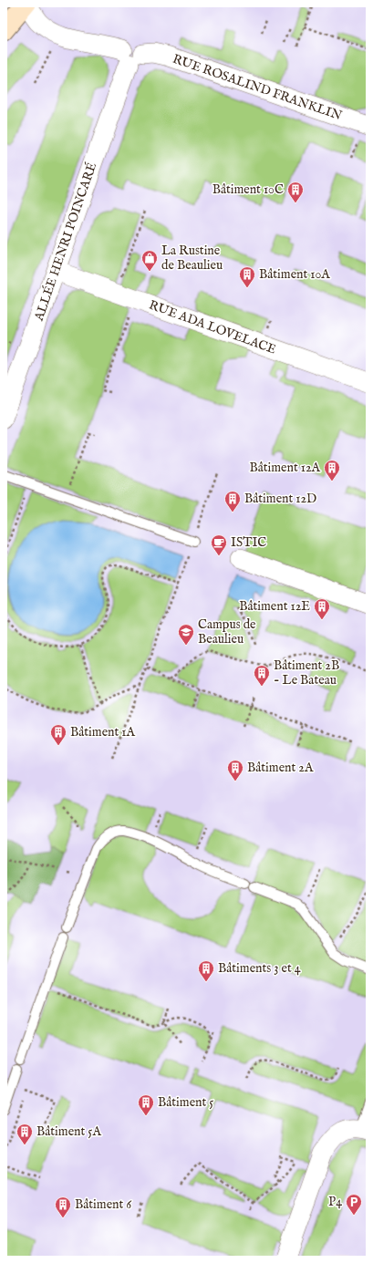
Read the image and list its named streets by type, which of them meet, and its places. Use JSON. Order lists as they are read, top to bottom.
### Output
{
  "streets": {
    "street": ["RUE ROSALIND FRANKLIN", "ALLÉE HENRI POINCARÉ", "RUE ADA LOVELACE"]
  },
  "crossings": [
    ["RUE ROSALIND FRANKLIN", "ALLÉE HENRI POINCARÉ"],
    ["ALLÉE HENRI POINCARÉ", "RUE ADA LOVELACE"]
  ],
  "places": {
    "building": [
      "Bâtiment 10C",
      "Bâtiment 10A",
      "Bâtiment 12A",
      "Bâtiment 12D",
      "Bâtiment 12E",
      "Bâtiment 2B - Le Bateau",
      "Bâtiment 1A",
      "Bâtiment 2A",
      "Bâtiments 3 et 4",
      "Bâtiment 5",
      "Bâtiment 5A",
      "Bâtiment 6"
    ],
    "shop": ["La Rustine de Beaulieu"],
    "cafe": ["ISTIC"],
    "school or university": ["Campus de Beaulieu"],
    "parking": ["P4"]
  }
}
